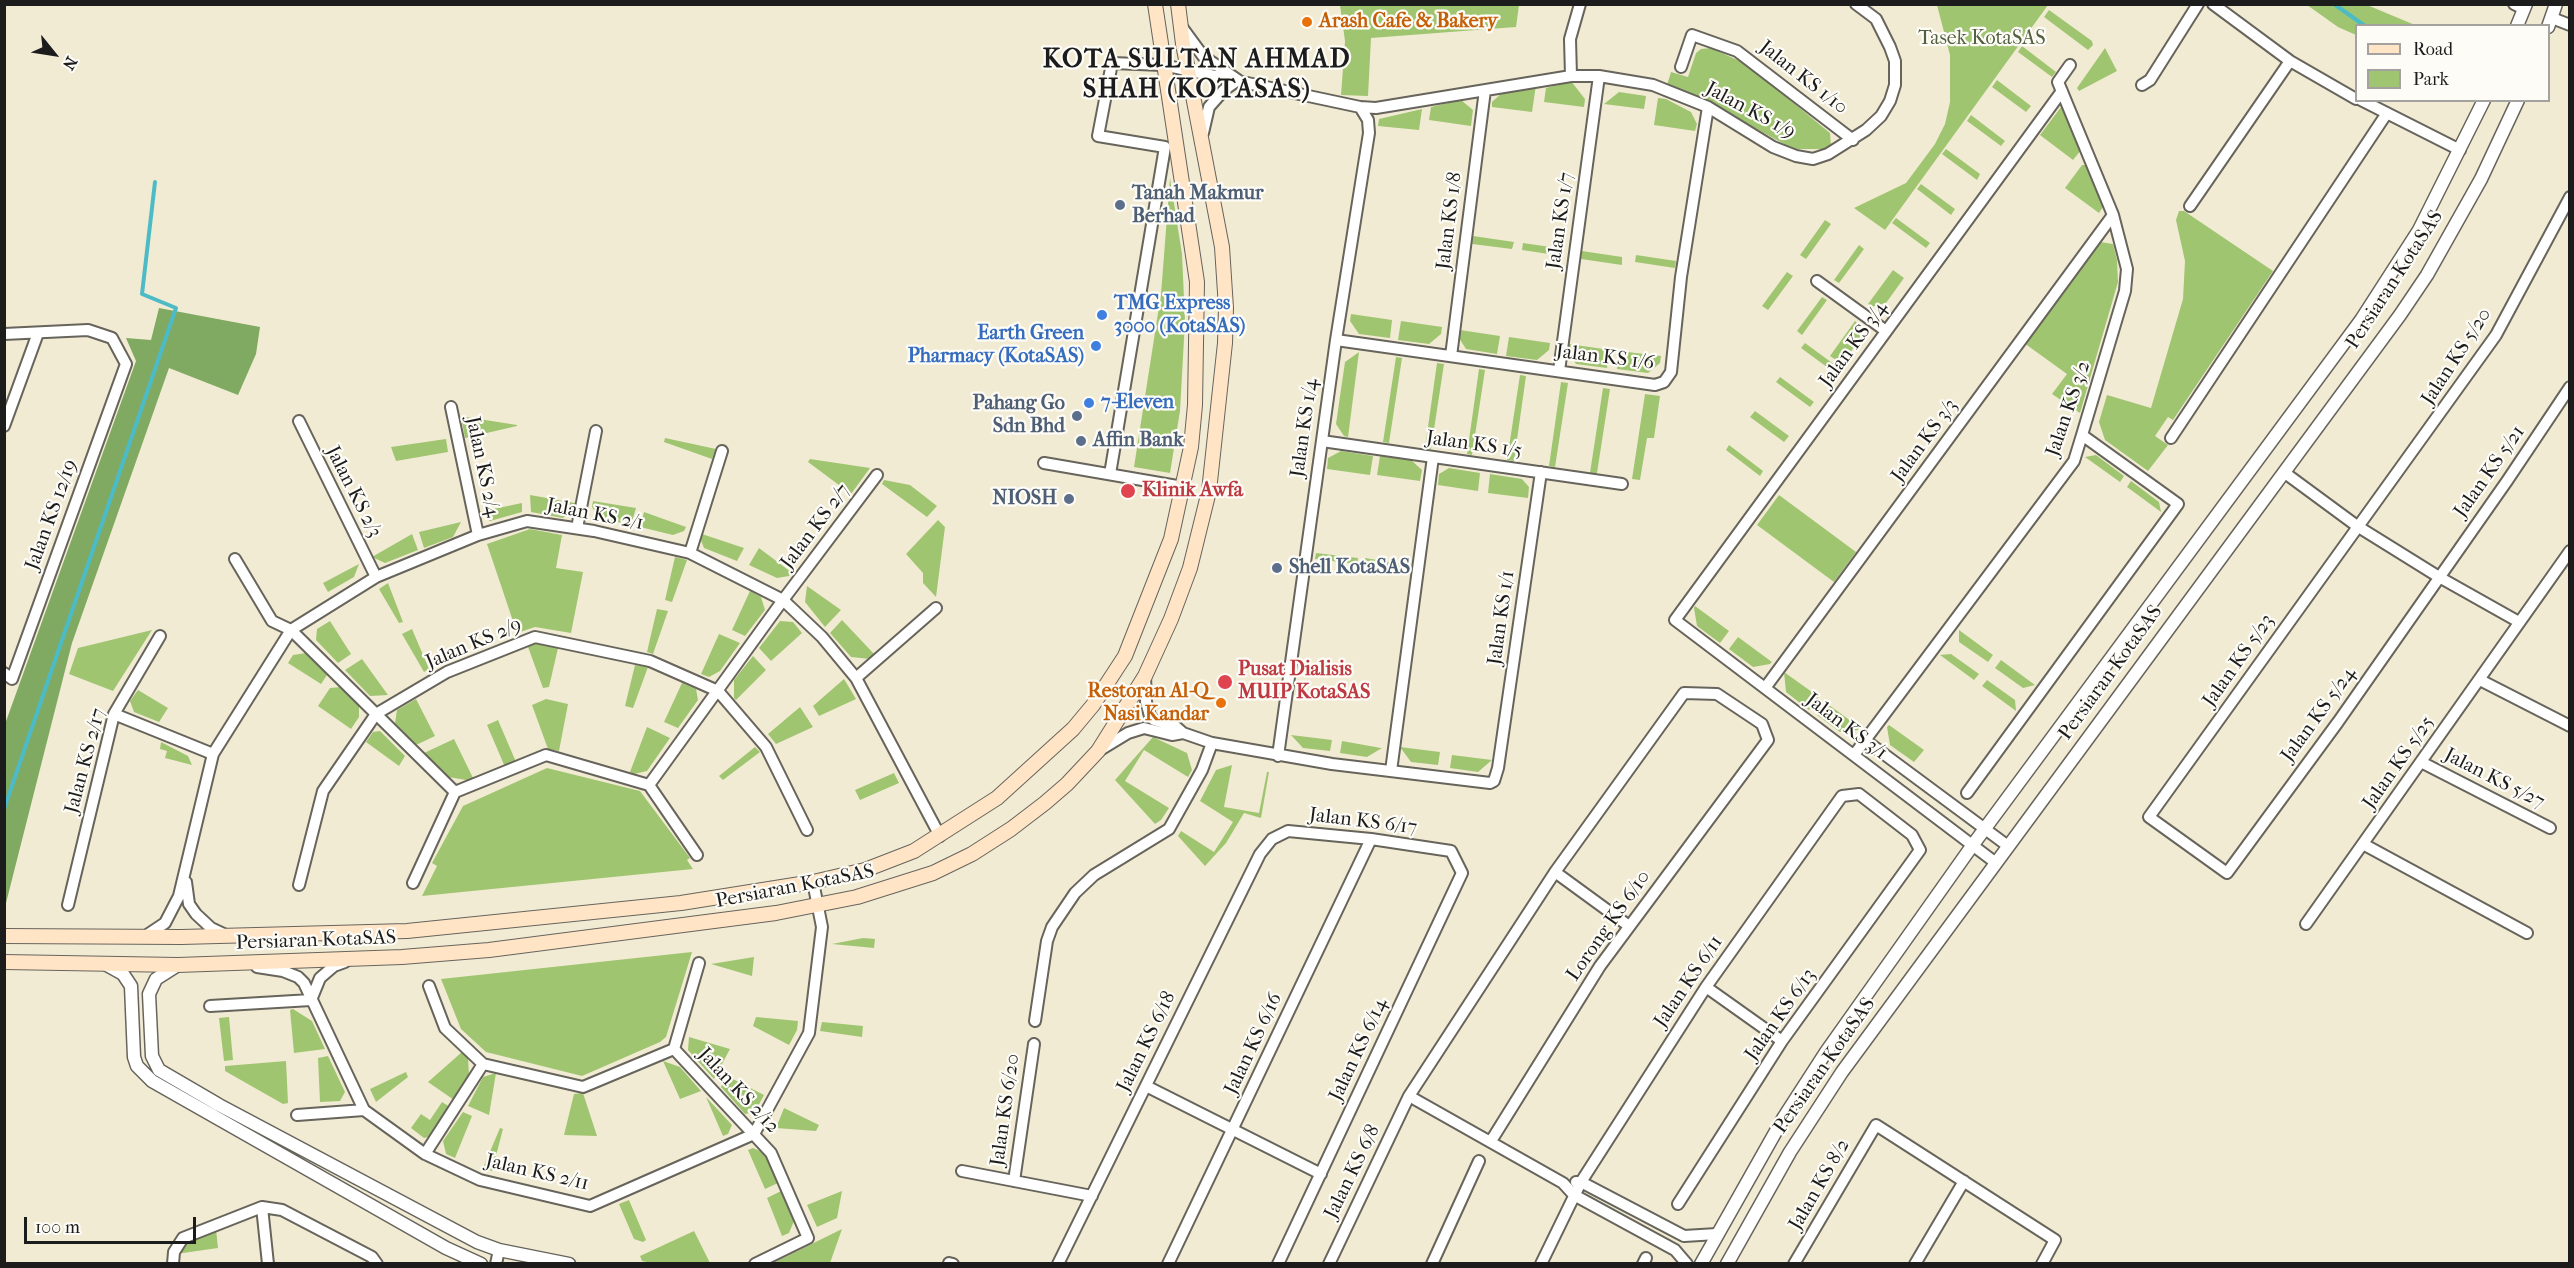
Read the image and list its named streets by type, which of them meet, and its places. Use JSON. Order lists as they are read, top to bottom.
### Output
{
  "streets": {
    "main road": ["Persiaran KotaSAS"],
    "street": [
      "Jalan KS 1/10",
      "Jalan KS 1/9",
      "Jalan KS 1/8",
      "Jalan KS 1/7",
      "Jalan KS 3/4",
      "Jalan KS 5/20",
      "Jalan KS 1/6",
      "Jalan KS 3/2",
      "Jalan KS 1/4",
      "Jalan KS 3/3",
      "Jalan KS 1/5",
      "Jalan KS 2/4",
      "Jalan KS 5/21",
      "Jalan KS 2/3",
      "Jalan KS 12/19",
      "Jalan KS 2/1",
      "Jalan KS 2/7",
      "Jalan KS 1/1",
      "Jalan KS 2/9",
      "Jalan KS 5/23",
      "Jalan KS 5/24",
      "Jalan KS 3/1",
      "Jalan KS 2/17",
      "Jalan KS 5/25",
      "Jalan KS 5/27",
      "Jalan KS 6/17",
      "Lorong KS 6/10",
      "Jalan KS 6/11",
      "Jalan KS 6/13",
      "Jalan KS 6/18",
      "Jalan KS 6/16",
      "Jalan KS 6/14",
      "Jalan KS 2/12",
      "Jalan KS 6/20",
      "Jalan KS 6/8",
      "Jalan KS 2/11",
      "Jalan KS 8/2"
    ]
  },
  "crossings": [
    ["Jalan KS 1/10", "Jalan KS 1/9"],
    ["Jalan KS 1/9", "Jalan KS 1/8"],
    ["Jalan KS 1/9", "Jalan KS 1/7"],
    ["Jalan KS 1/9", "Persiaran KotaSAS"],
    ["Jalan KS 1/9", "Jalan KS 1/6"],
    ["Jalan KS 1/9", "Jalan KS 1/4"],
    ["Jalan KS 1/8", "Jalan KS 1/6"],
    ["Jalan KS 1/7", "Jalan KS 1/6"],
    ["Persiaran KotaSAS", "Jalan KS 2/1"],
    ["Persiaran KotaSAS", "Jalan KS 3/1"],
    ["Persiaran KotaSAS", "Jalan KS 2/11"],
    ["Jalan KS 3/4", "Jalan KS 3/2"],
    ["Jalan KS 3/4", "Jalan KS 3/1"],
    ["Jalan KS 5/20", "Jalan KS 5/23"],
    ["Jalan KS 1/6", "Jalan KS 1/4"],
    ["Jalan KS 3/2", "Jalan KS 3/3"],
    ["Jalan KS 3/2", "Jalan KS 3/1"],
    ["Jalan KS 1/4", "Jalan KS 1/5"],
    ["Jalan KS 3/3", "Jalan KS 3/1"],
    ["Jalan KS 1/5", "Jalan KS 1/1"],
    ["Jalan KS 2/4", "Jalan KS 2/1"],
    ["Jalan KS 5/21", "Jalan KS 5/24"],
    ["Jalan KS 2/3", "Jalan KS 2/1"],
    ["Jalan KS 2/1", "Jalan KS 2/7"],
    ["Jalan KS 2/7", "Jalan KS 2/9"],
    ["Jalan KS 5/23", "Jalan KS 5/24"],
    ["Jalan KS 5/25", "Jalan KS 5/27"],
    ["Jalan KS 6/17", "Jalan KS 6/18"],
    ["Jalan KS 6/17", "Jalan KS 6/16"],
    ["Jalan KS 6/17", "Jalan KS 6/14"],
    ["Lorong KS 6/10", "Jalan KS 6/8"],
    ["Jalan KS 6/11", "Jalan KS 6/13"],
    ["Jalan KS 2/12", "Jalan KS 2/11"]
  ],
  "districts": ["KOTA SULTAN AHMAD SHAH (KOTASAS)"],
  "parks": ["Tasek KotaSAS"],
  "places": [
    "Arash Cafe & Bakery",
    "Tanah Makmur Berhad",
    "TMG Express 3000 (KotaSAS)",
    "Earth Green Pharmacy (KotaSAS)",
    "7-Eleven",
    "Pahang Go Sdn Bhd",
    "Affin Bank",
    "Klinik Awfa",
    "NIOSH",
    "Shell KotaSAS",
    "Pusat Dialisis MUIP KotaSAS",
    "Restoran Al-Q Nasi Kandar"
  ],
  "legend": ["Road", "Park"],
  "scale_bar": "100 m",
  "north": "bottom right"
}
